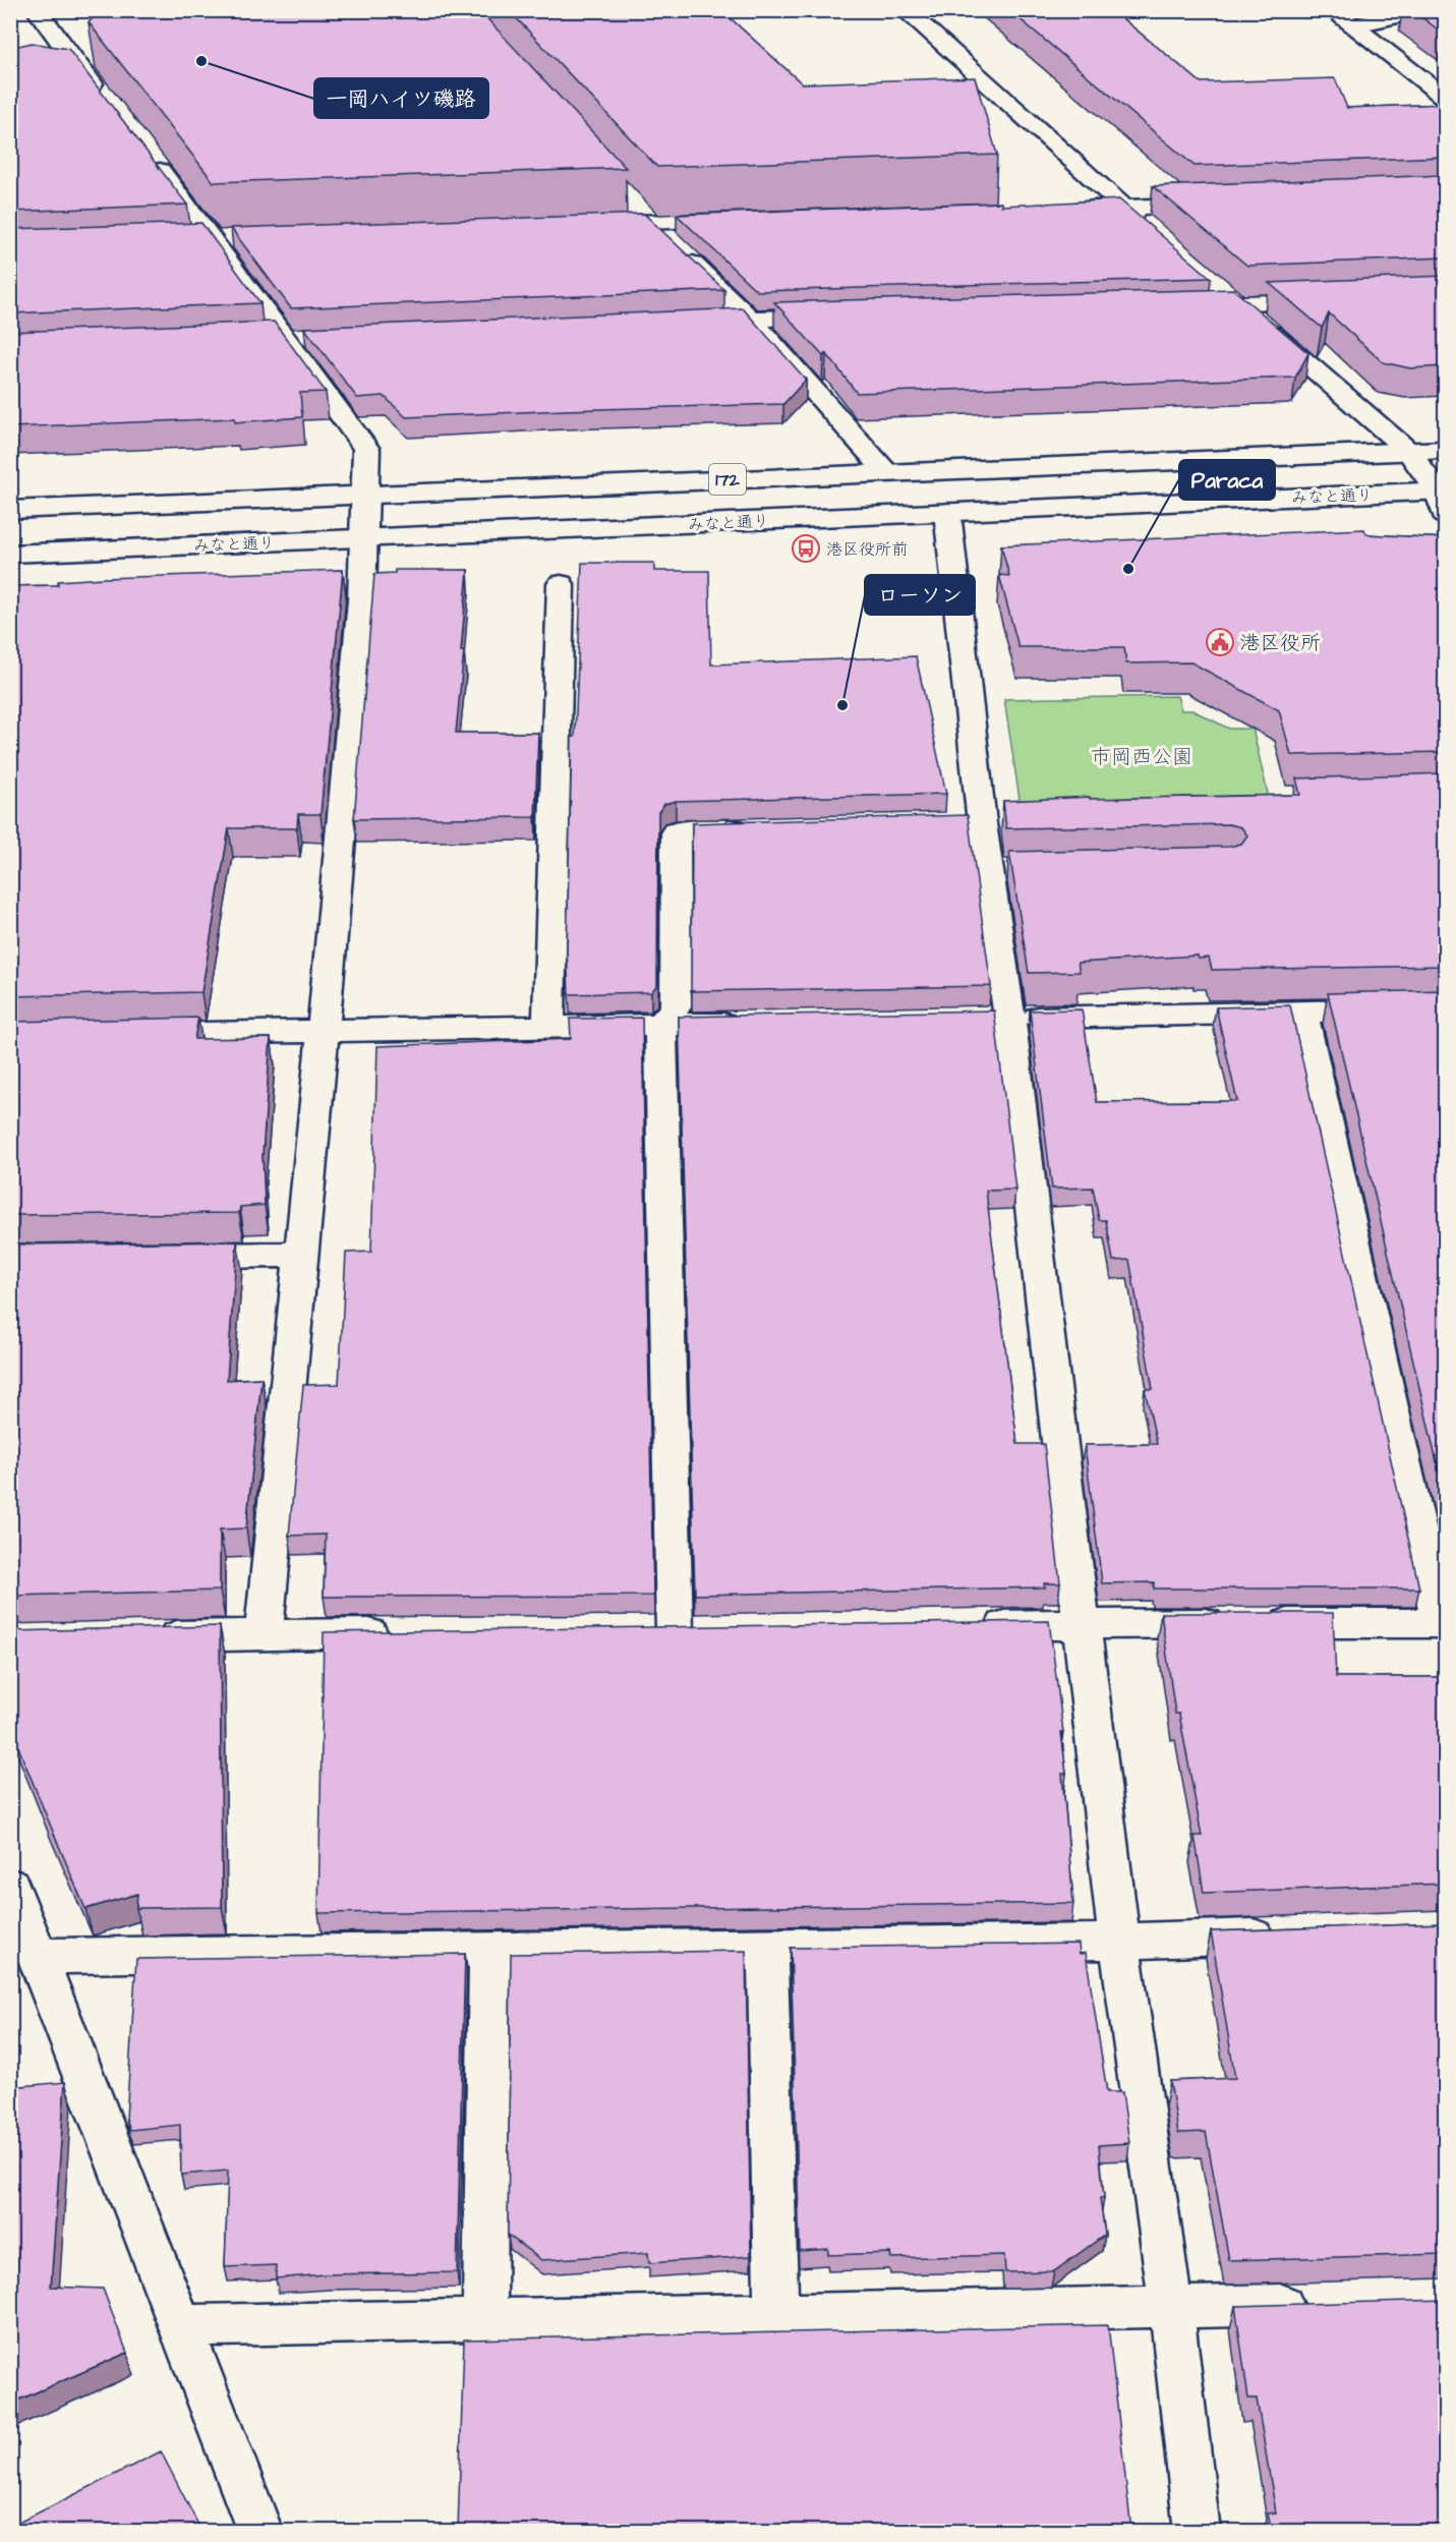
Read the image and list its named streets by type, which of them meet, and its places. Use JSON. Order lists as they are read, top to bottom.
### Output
{
  "streets": {
    "main road": ["172", "みなと通り"]
  },
  "parks": ["市岡西公園"],
  "places": {
    "other": ["一岡ハイツ磯路", "Paraca", "ローソン"],
    "bus stop": ["港区役所前"],
    "public building": ["港区役所"]
  }
}
